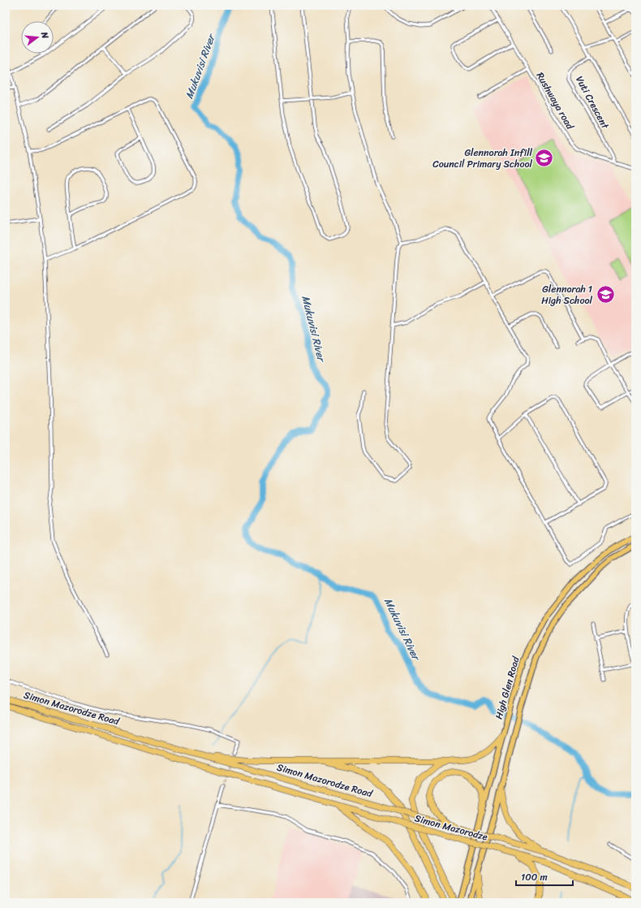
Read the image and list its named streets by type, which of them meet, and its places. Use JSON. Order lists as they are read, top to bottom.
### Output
{
  "streets": {
    "highway": ["Simon Mazorodze Road", "Simon Mazorodze"],
    "main road": ["High Glen Road"],
    "street": ["Rushwaya road", "Vuti Crescent"]
  },
  "crossings": [
    ["Rushwaya road", "Vuti Crescent"],
    ["Simon Mazorodze Road", "Simon Mazorodze"]
  ],
  "water": ["Mukuvisi River"],
  "places": {
    "school or university": ["Glennorah Infill Council Primary School", "Glennorah 1 High School"]
  },
  "scale_bar": "100 m",
  "north": "right"
}
